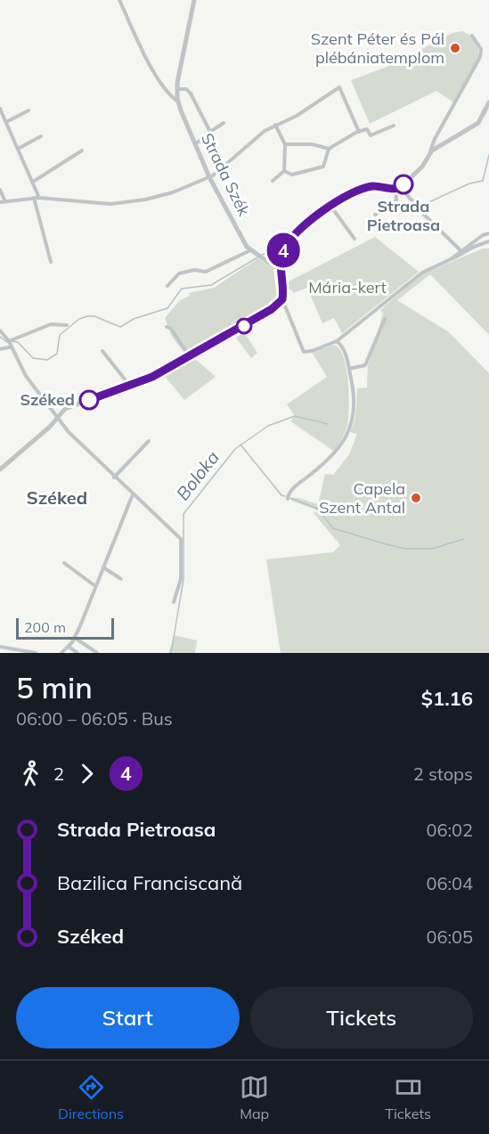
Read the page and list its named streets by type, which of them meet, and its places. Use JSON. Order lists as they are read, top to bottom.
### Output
{
  "streets": {
    "street": ["Strada Szék"]
  },
  "districts": ["Széked"],
  "water": ["Boloka"],
  "parks": ["Mária-kert"],
  "places": [
    "Szent Péter és Pál plébániatemplom",
    "Strada Pietroasa",
    "Széked",
    "Capela Szent Antal"
  ],
  "lines": ["bus line 4"],
  "scale_bar": "200 m",
  "page": {
    "on_map": "4",
    "scale": "200 m",
    "heading": ["5 min", "06:00 – 06:05 · Bus", "$1.16"],
    "legs": ["2", "4", "2 stops"],
    "list": [
      {
        "name": "Strada Pietroasa",
        "value": "06:02"
      },
      {
        "name": "Bazilica Franciscană",
        "value": "06:04"
      },
      {
        "name": "Széked",
        "value": "06:05"
      }
    ],
    "buttons": ["Start", "Tickets"],
    "tabs": ["Directions", "Map", "Tickets"]
  }
}
